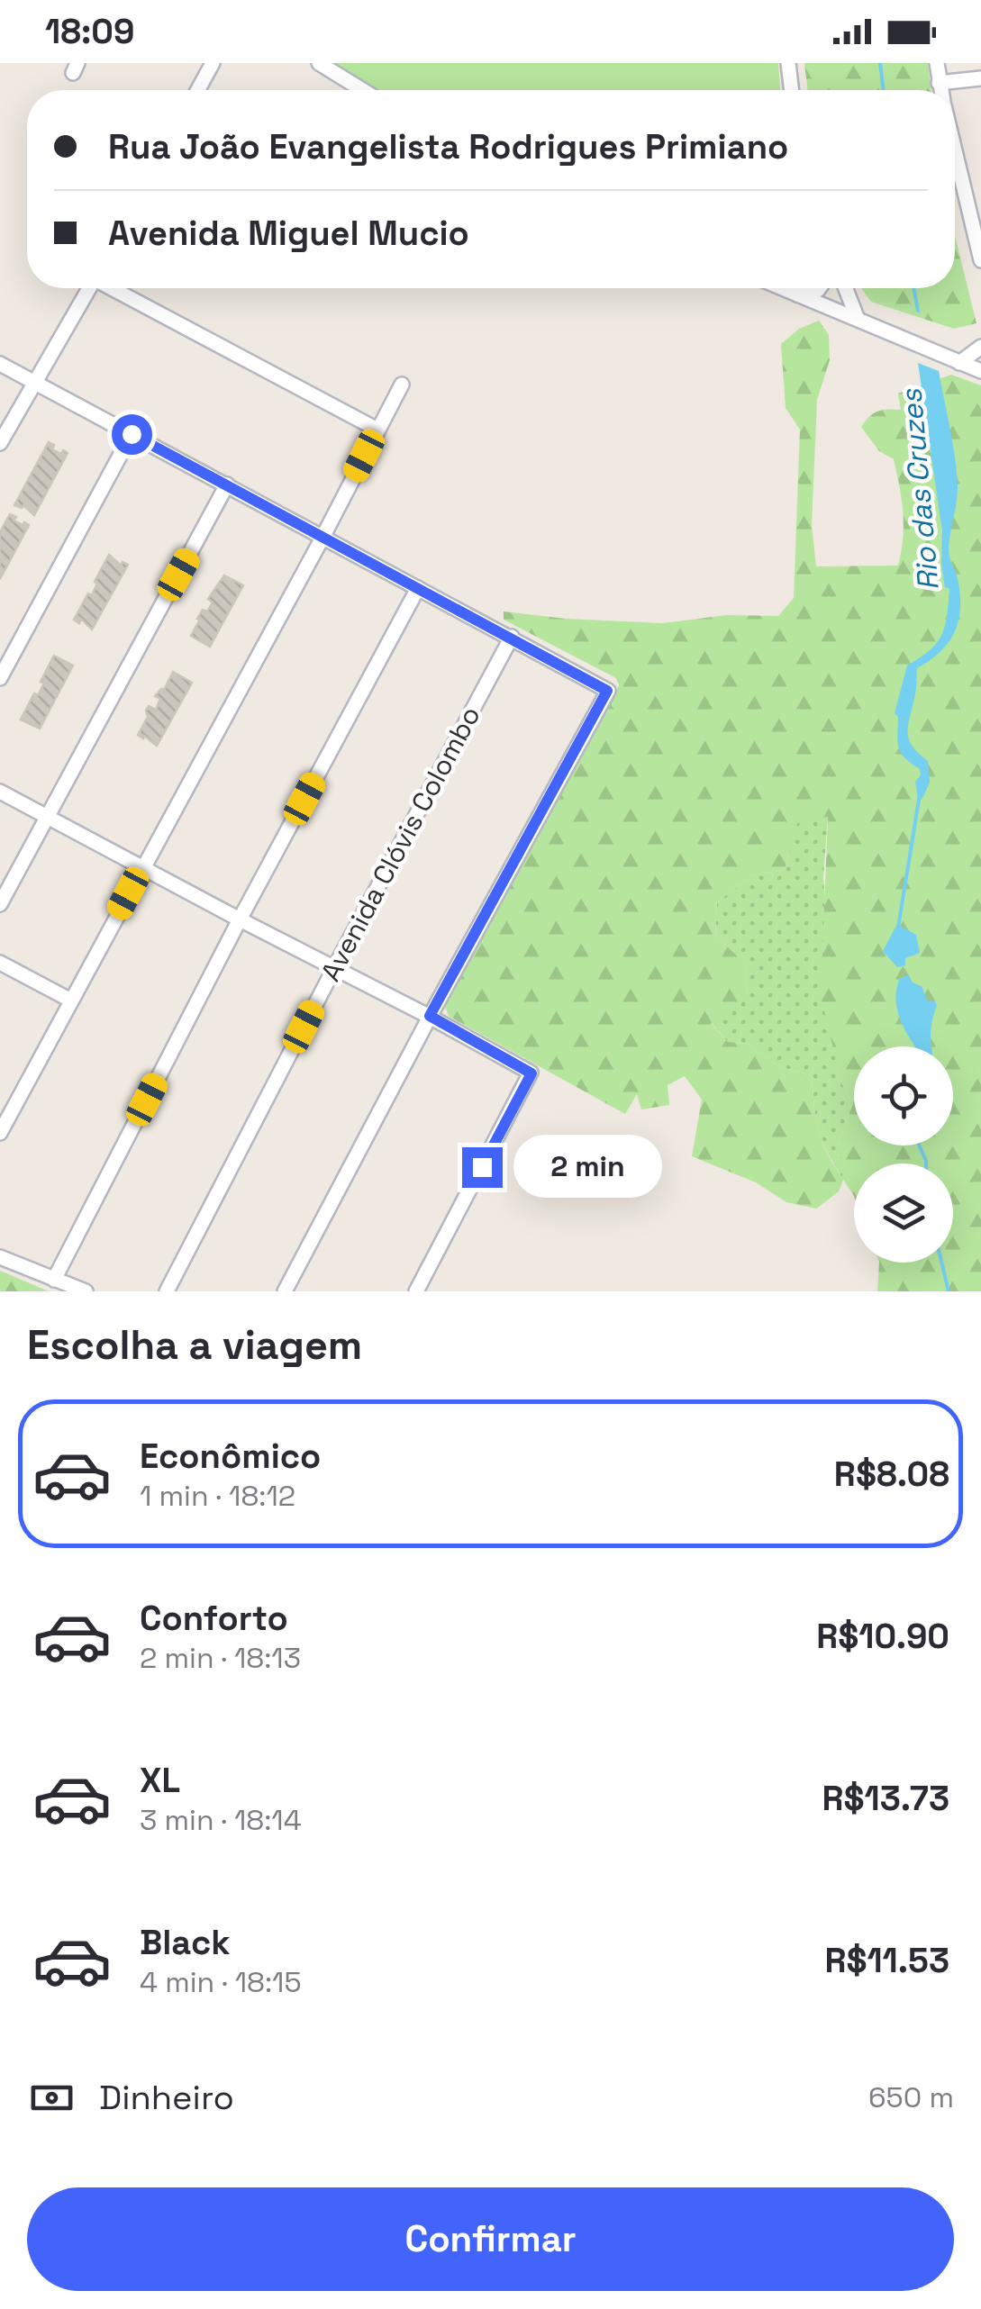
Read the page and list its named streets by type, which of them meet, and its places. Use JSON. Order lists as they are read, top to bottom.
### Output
{
  "streets": {
    "street": ["Avenida Clóvis Colombo"]
  },
  "water": ["Rio das Cruzes"],
  "page": {
    "status": "18:09",
    "banner": ["Rua João Evangelista Rodrigues Primiano", "Avenida Miguel Mucio"],
    "bubble": "2 min",
    "heading": "Escolha a viagem",
    "list": [
      {
        "name": "Econômico",
        "note": "1 min · 18:12",
        "value": "R$8.08"
      },
      {
        "name": "Conforto",
        "note": "2 min · 18:13",
        "value": "R$10.90"
      },
      {
        "name": "XL",
        "note": "3 min · 18:14",
        "value": "R$13.73"
      },
      {
        "name": "Black",
        "note": "4 min · 18:15",
        "value": "R$11.53"
      }
    ],
    "pay": ["Dinheiro", "650 m"],
    "buttons": "Confirmar"
  }
}
